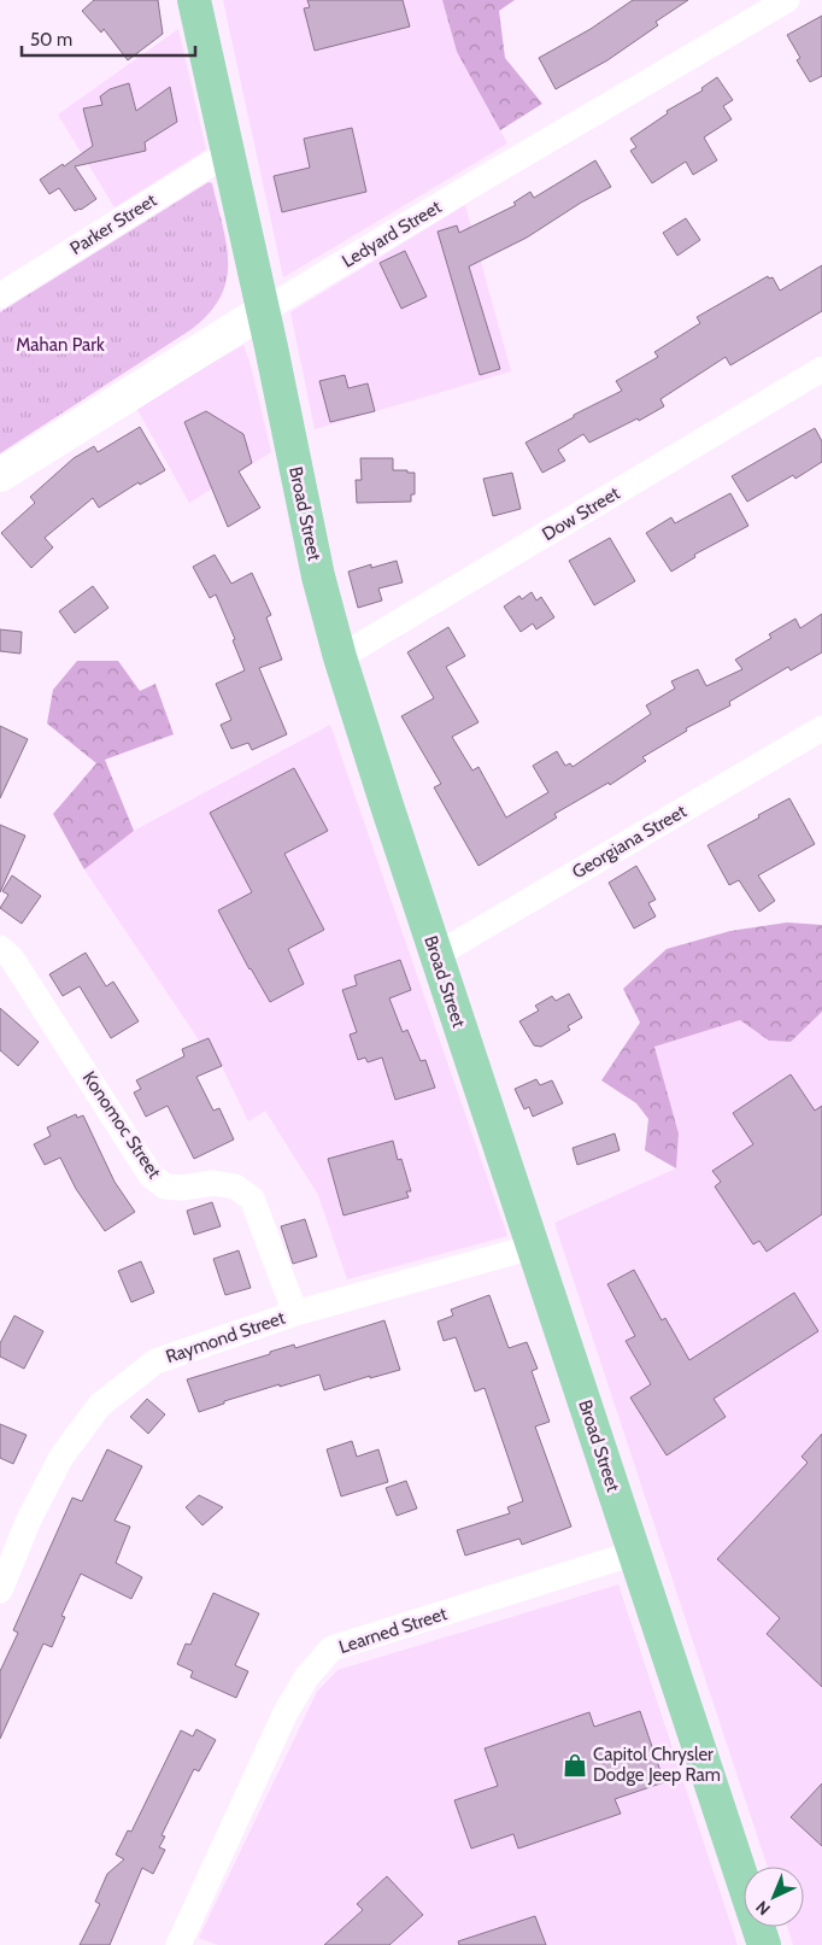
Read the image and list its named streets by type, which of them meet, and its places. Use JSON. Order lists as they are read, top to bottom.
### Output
{
  "streets": {
    "main road": ["Broad Street"],
    "street": [
      "Parker Street",
      "Ledyard Street",
      "Dow Street",
      "Georgiana Street",
      "Konomoc Street",
      "Raymond Street",
      "Learned Street"
    ]
  },
  "crossings": [
    ["Parker Street", "Broad Street"],
    ["Ledyard Street", "Broad Street"],
    ["Broad Street", "Dow Street"],
    ["Broad Street", "Georgiana Street"],
    ["Broad Street", "Raymond Street"],
    ["Broad Street", "Learned Street"],
    ["Konomoc Street", "Raymond Street"]
  ],
  "parks": ["Mahan Park"],
  "places": {
    "shop": ["Capitol Chrysler Dodge Jeep Ram"]
  },
  "scale_bar": "50 m",
  "north": "bottom left"
}
